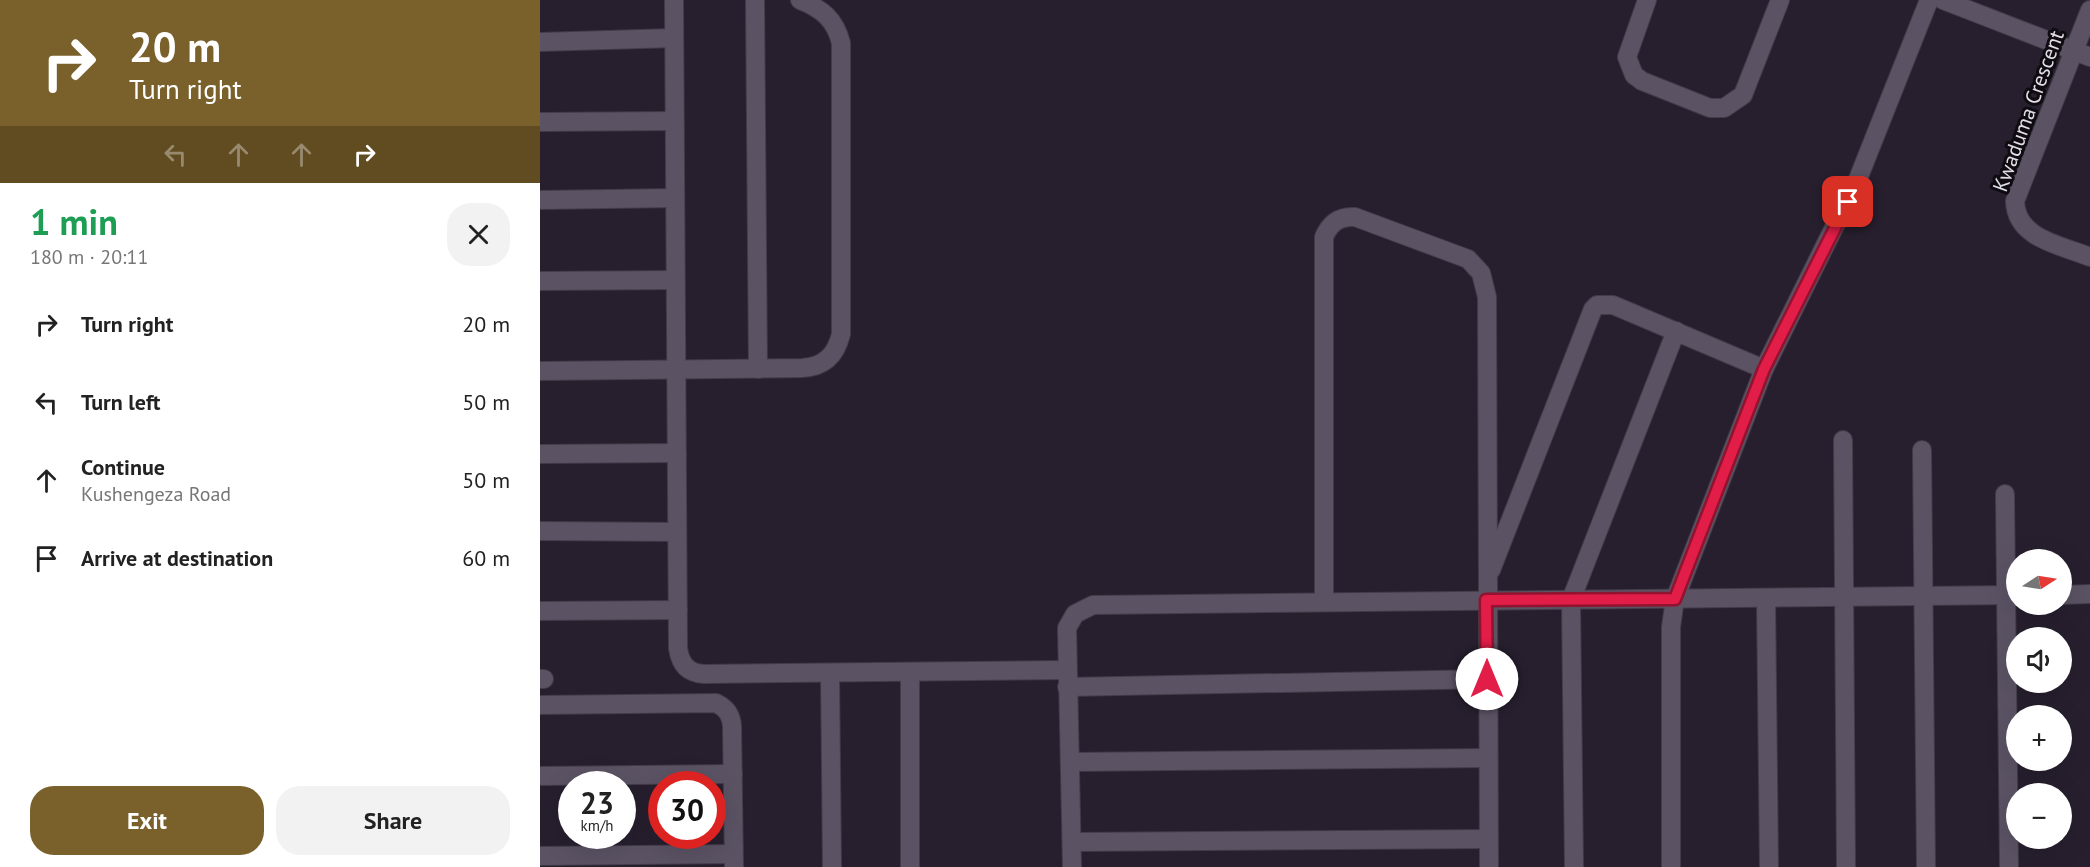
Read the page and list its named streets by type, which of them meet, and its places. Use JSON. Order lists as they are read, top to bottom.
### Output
{
  "streets": {
    "street": ["Kwaduma Crescent"]
  },
  "north": "right",
  "page": {
    "turn": ["20 m", "Turn right"],
    "heading": ["1 min", "180 m · 20:11"],
    "list": [
      {
        "name": "Turn right",
        "value": "20 m"
      },
      {
        "name": "Turn left",
        "value": "50 m"
      },
      {
        "name": "Continue",
        "note": "Kushengeza Road",
        "value": "50 m"
      },
      {
        "name": "Arrive at destination",
        "value": "60 m"
      }
    ],
    "map_buttons": ["+", "−"],
    "speed": "23 km/h",
    "limit": "30",
    "buttons": ["Exit", "Share"]
  }
}
